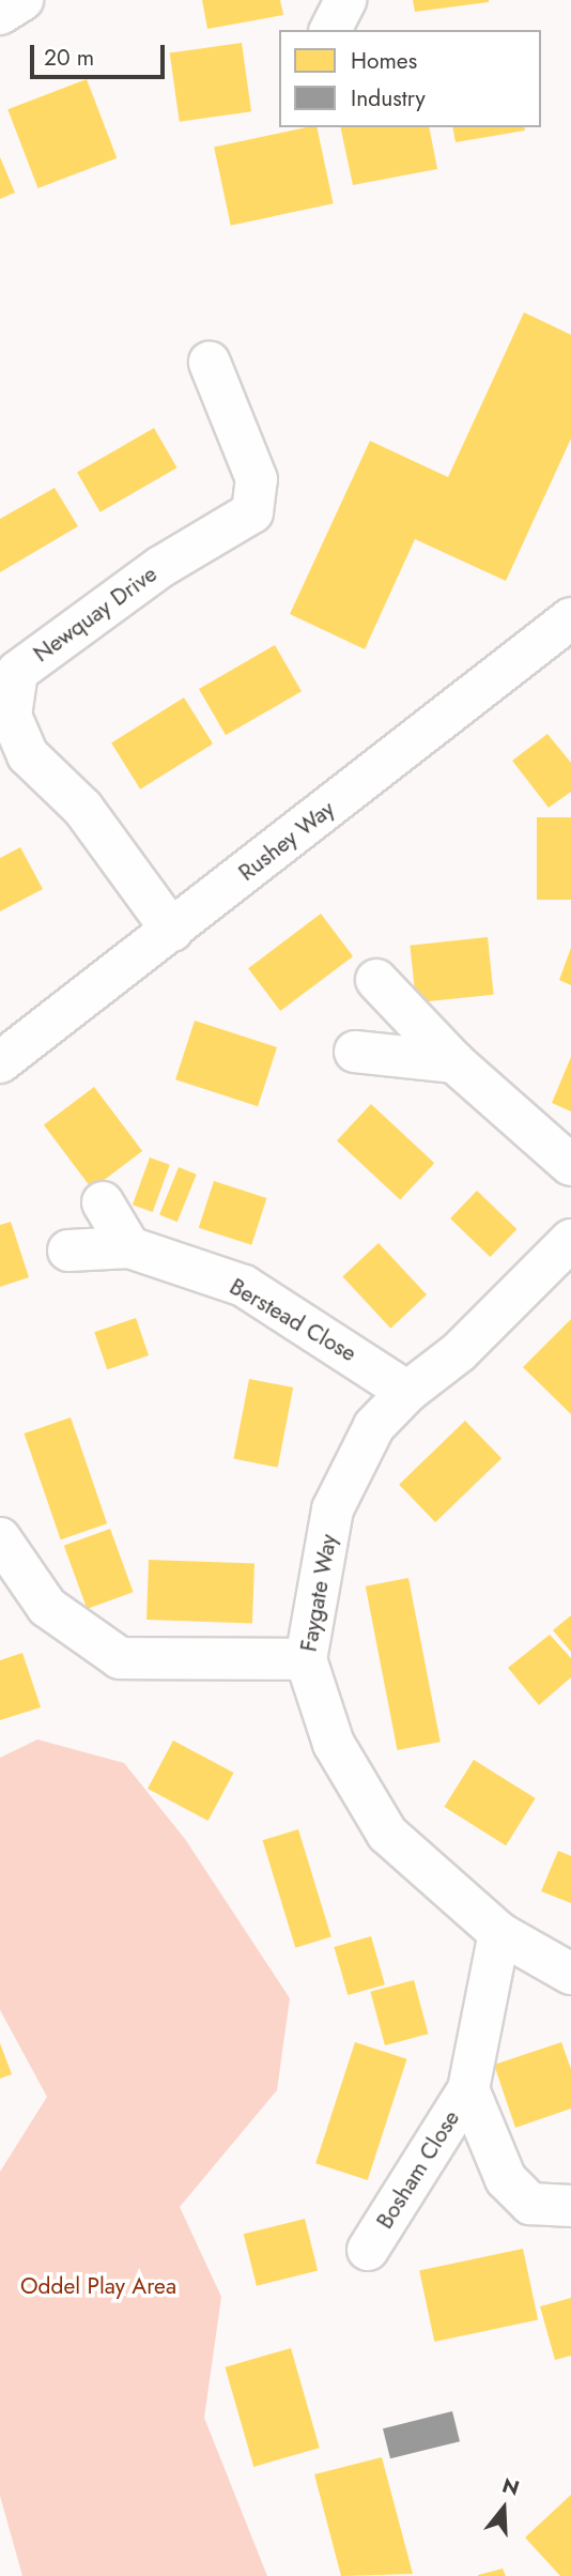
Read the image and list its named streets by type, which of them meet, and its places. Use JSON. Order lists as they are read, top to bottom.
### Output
{
  "streets": {
    "street": [
      "Newquay Drive",
      "Rushey Way",
      "Berstead Close",
      "Faygate Way",
      "Bosham Close"
    ]
  },
  "crossings": [
    ["Newquay Drive", "Rushey Way"],
    ["Berstead Close", "Faygate Way"],
    ["Faygate Way", "Bosham Close"]
  ],
  "parks": ["Oddel Play Area"],
  "legend": ["Homes", "Industry"],
  "scale_bar": "20 m",
  "north": "top"
}
